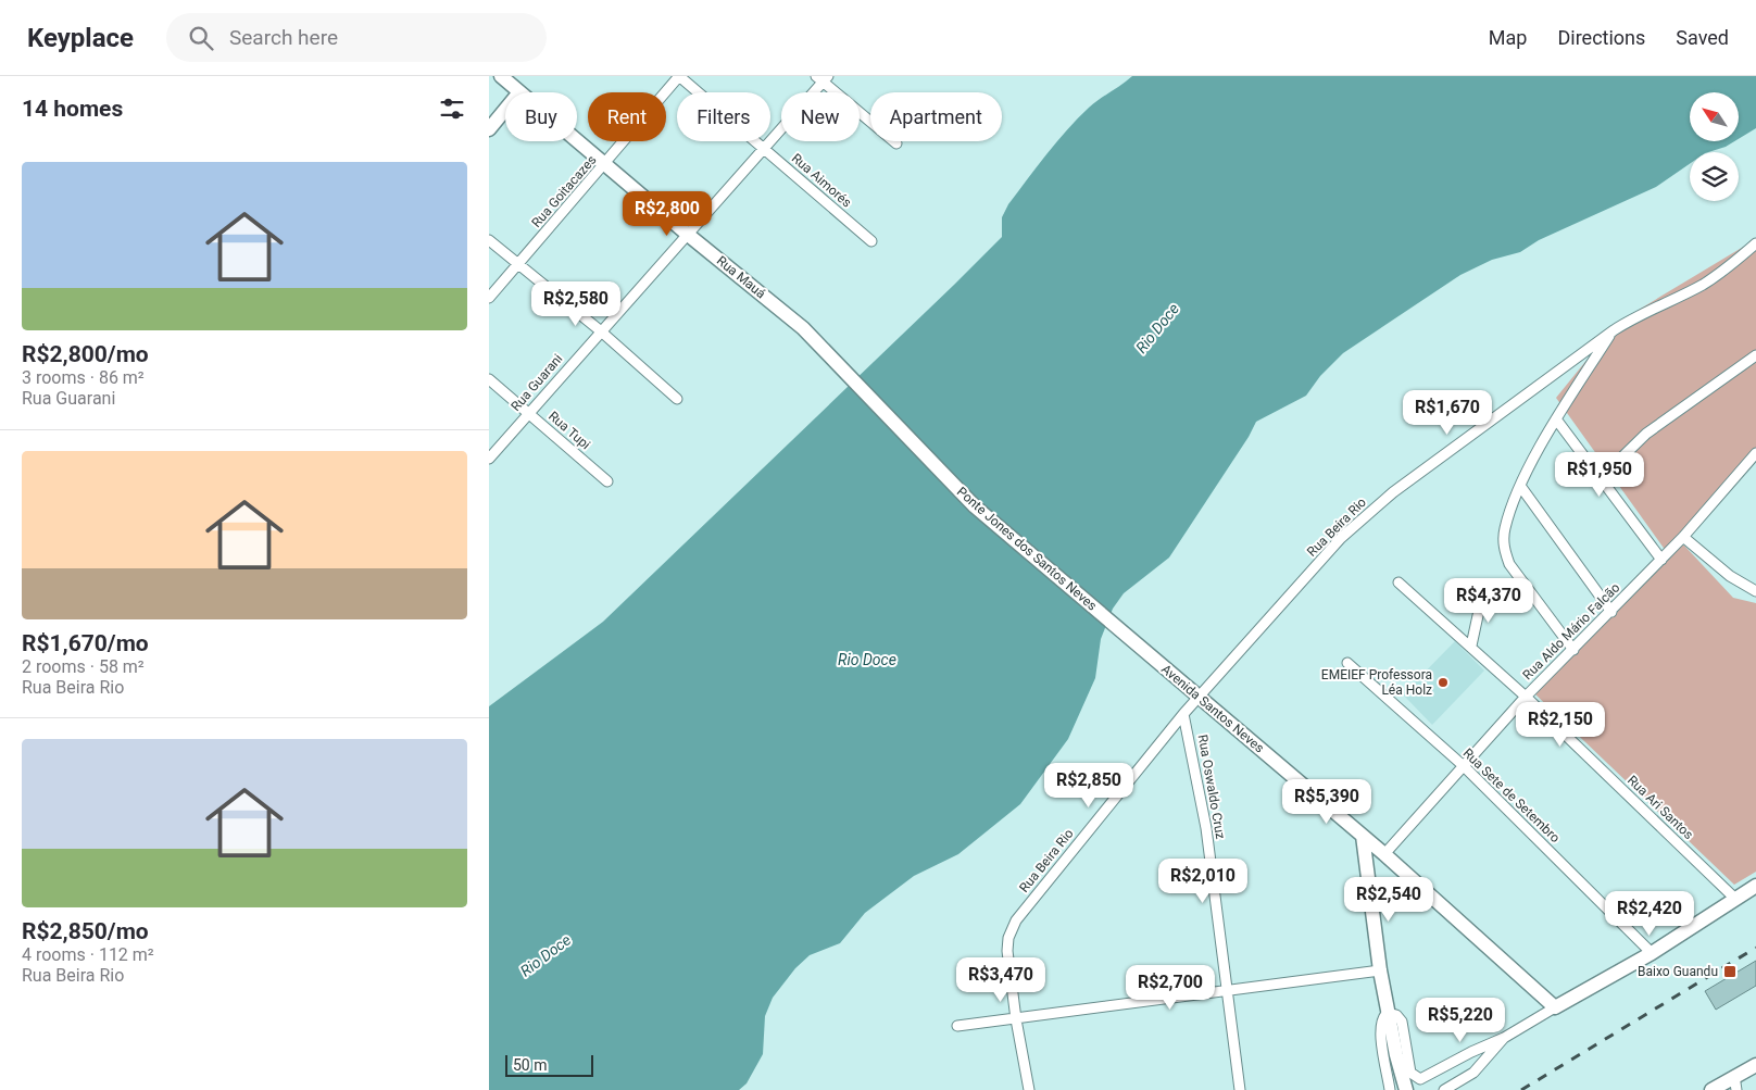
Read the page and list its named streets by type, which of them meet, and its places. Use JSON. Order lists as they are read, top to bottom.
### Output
{
  "streets": {
    "street": [
      "Rua Aimorés",
      "Rua Goitacazes",
      "Rua Mauá",
      "Rua Guarani",
      "Rua Tupi",
      "Rua Beira Rio",
      "Ponte Jones dos Santos Neves",
      "Rua Aldo Mário Falcão",
      "Avenida Santos Neves",
      "Rua Oswaldo Cruz",
      "Rua Sete de Setembro",
      "Rua Ari Santos"
    ]
  },
  "crossings": [
    ["Rua Aimorés", "Rua Goitacazes"],
    ["Rua Aimorés", "Rua Guarani"],
    ["Rua Goitacazes", "Rua Mauá"],
    ["Rua Mauá", "Rua Guarani"],
    ["Rua Mauá", "Ponte Jones dos Santos Neves"],
    ["Rua Guarani", "Rua Tupi"],
    ["Rua Beira Rio", "Avenida Santos Neves"],
    ["Rua Beira Rio", "Rua Oswaldo Cruz"],
    ["Ponte Jones dos Santos Neves", "Avenida Santos Neves"],
    ["Rua Aldo Mário Falcão", "Avenida Santos Neves"],
    ["Rua Aldo Mário Falcão", "Rua Sete de Setembro"],
    ["Rua Aldo Mário Falcão", "Rua Ari Santos"]
  ],
  "water": ["Rio Doce"],
  "places": {
    "other": ["EMEIEF Professora Léa Holz"],
    "transit": ["Baixo Guandu"]
  },
  "scale_bar": "50 m",
  "north": "top left",
  "page": {
    "header": "Keyplace",
    "search": "Search here",
    "nav": ["Map", "Directions", "Saved"],
    "heading": "14 homes",
    "chip": [
      "Buy",
      "Rent",
      "Filters",
      "New",
      "Apartment"
    ],
    "list": [
      {
        "name": "R$2,800/mo",
        "note": "3 rooms · 86 m² · Rua Guarani"
      },
      {
        "name": "R$1,670/mo",
        "note": "2 rooms · 58 m² · Rua Beira Rio"
      },
      {
        "name": "R$2,850/mo",
        "note": "4 rooms · 112 m² · Rua Beira Rio"
      }
    ],
    "price": [
      "R$2,800",
      "R$2,580",
      "R$1,670",
      "R$1,950",
      "R$4,370",
      "R$2,150",
      "R$2,850",
      "R$5,390",
      "R$2,010",
      "R$2,540",
      "R$2,420",
      "R$3,470",
      "R$2,700",
      "R$5,220"
    ],
    "scale": "50 m"
  }
}
